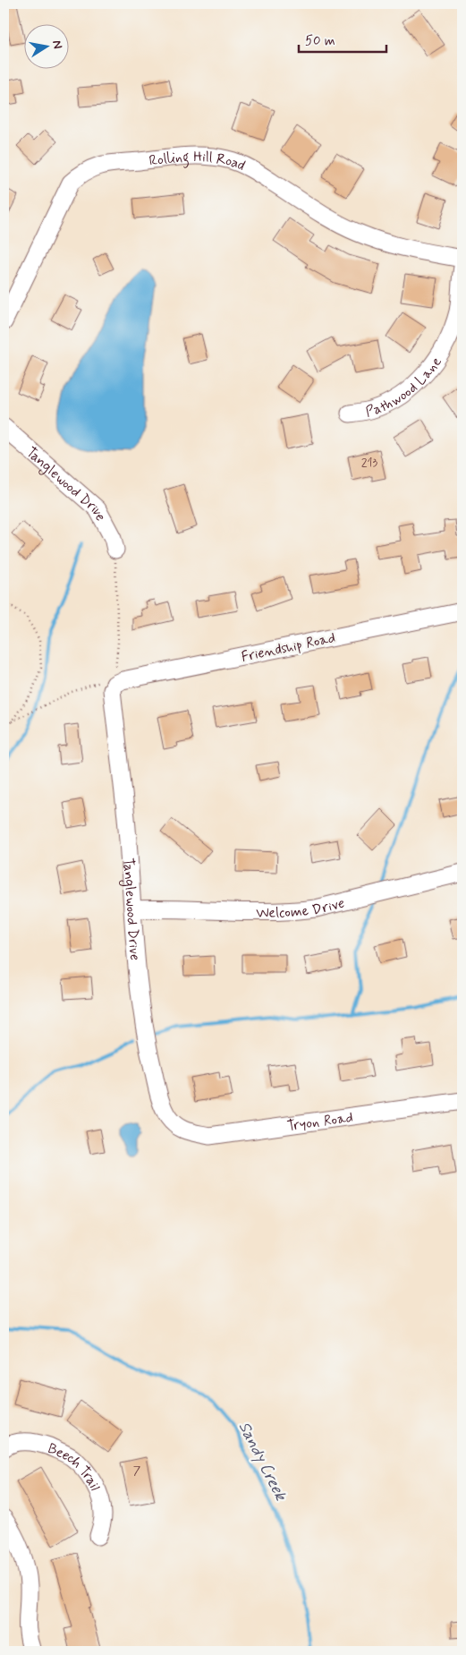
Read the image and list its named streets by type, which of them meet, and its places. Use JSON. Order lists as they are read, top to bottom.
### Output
{
  "streets": {
    "street": [
      "Rolling Hill Road",
      "Pathwood Lane",
      "Tanglewood Drive",
      "Friendship Road",
      "Welcome Drive",
      "Tryon Road",
      "Beech Trail"
    ]
  },
  "crossings": [
    ["Tanglewood Drive", "Friendship Road"],
    ["Tanglewood Drive", "Welcome Drive"],
    ["Tanglewood Drive", "Tryon Road"]
  ],
  "water": ["Sandy Creek"],
  "house_numbers": ["213", "7"],
  "scale_bar": "50 m",
  "north": "right"
}
